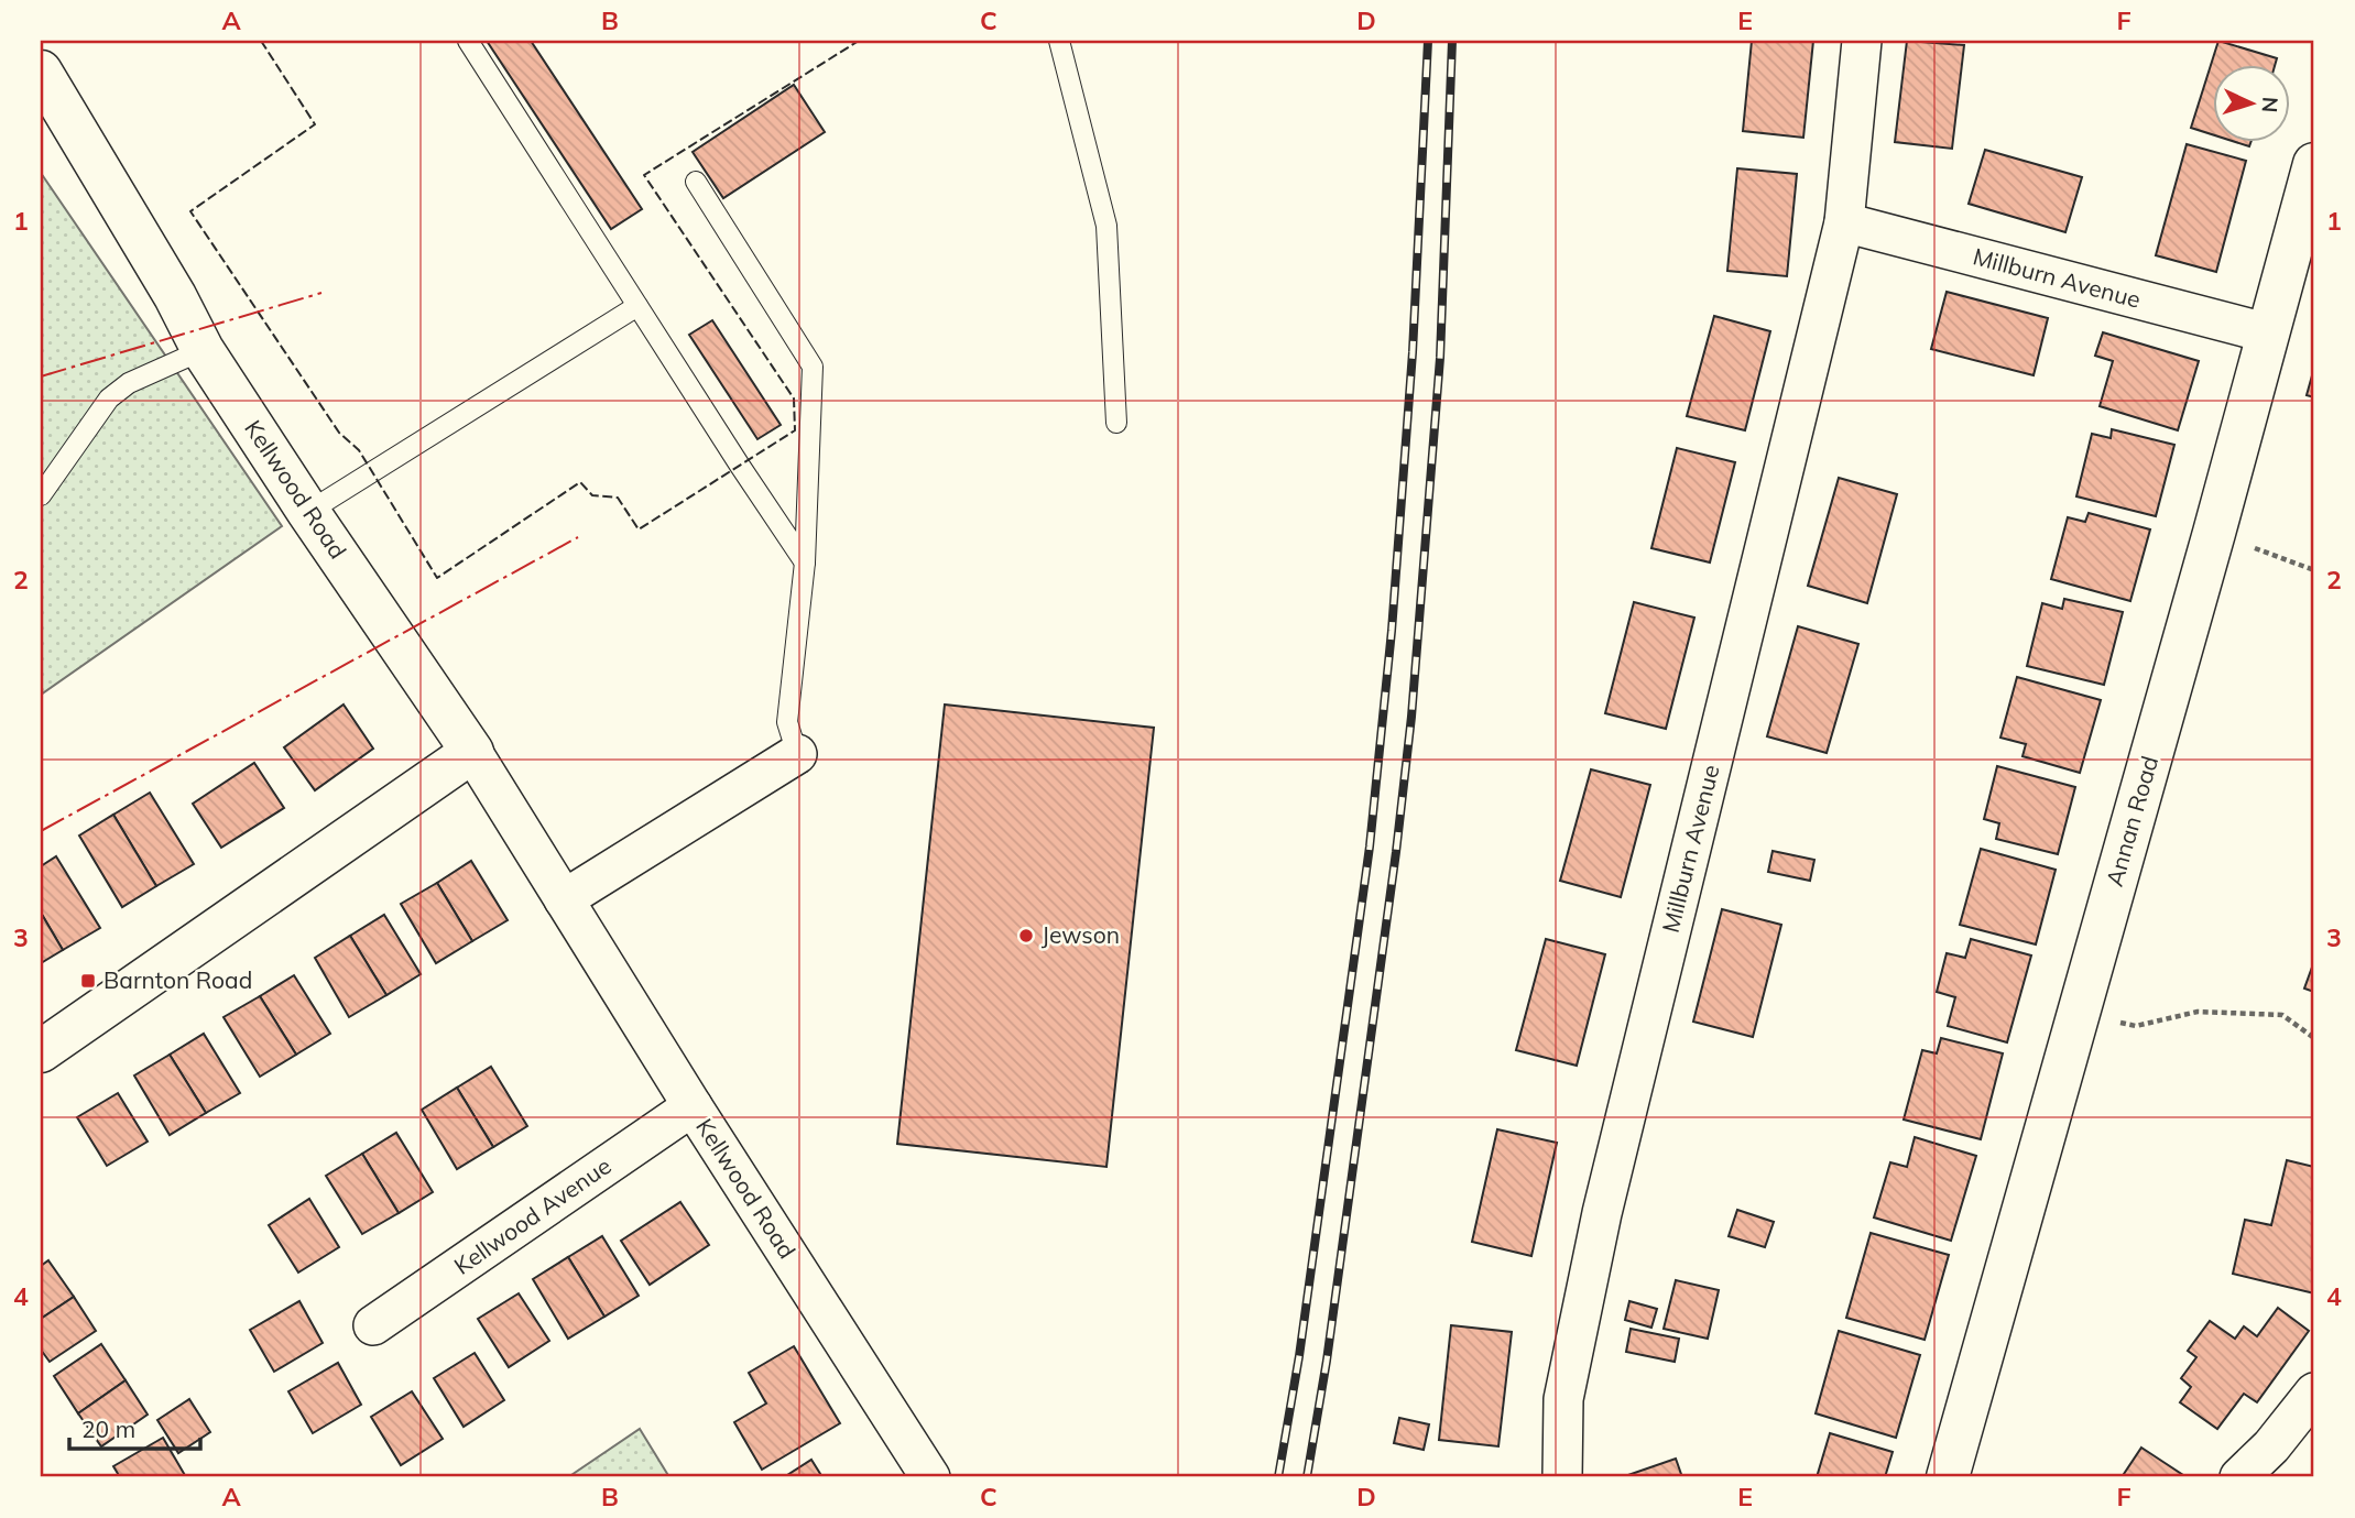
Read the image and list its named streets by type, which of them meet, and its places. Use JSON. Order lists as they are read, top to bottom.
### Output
{
  "streets": {
    "main road": ["Kellwood Road", "Annan Road"],
    "street": ["Millburn Avenue", "Kellwood Avenue"]
  },
  "crossings": [
    ["Millburn Avenue", "Annan Road"],
    ["Kellwood Road", "Kellwood Avenue"]
  ],
  "places": {
    "other": ["Jewson"],
    "transit": ["Barnton Road"]
  },
  "scale_bar": "20 m",
  "north": "right",
  "grid": {
    "columns": [
      "A",
      "B",
      "C",
      "D",
      "E",
      "F"
    ],
    "rows": [
      "1",
      "2",
      "3",
      "4"
    ]
  }
}
